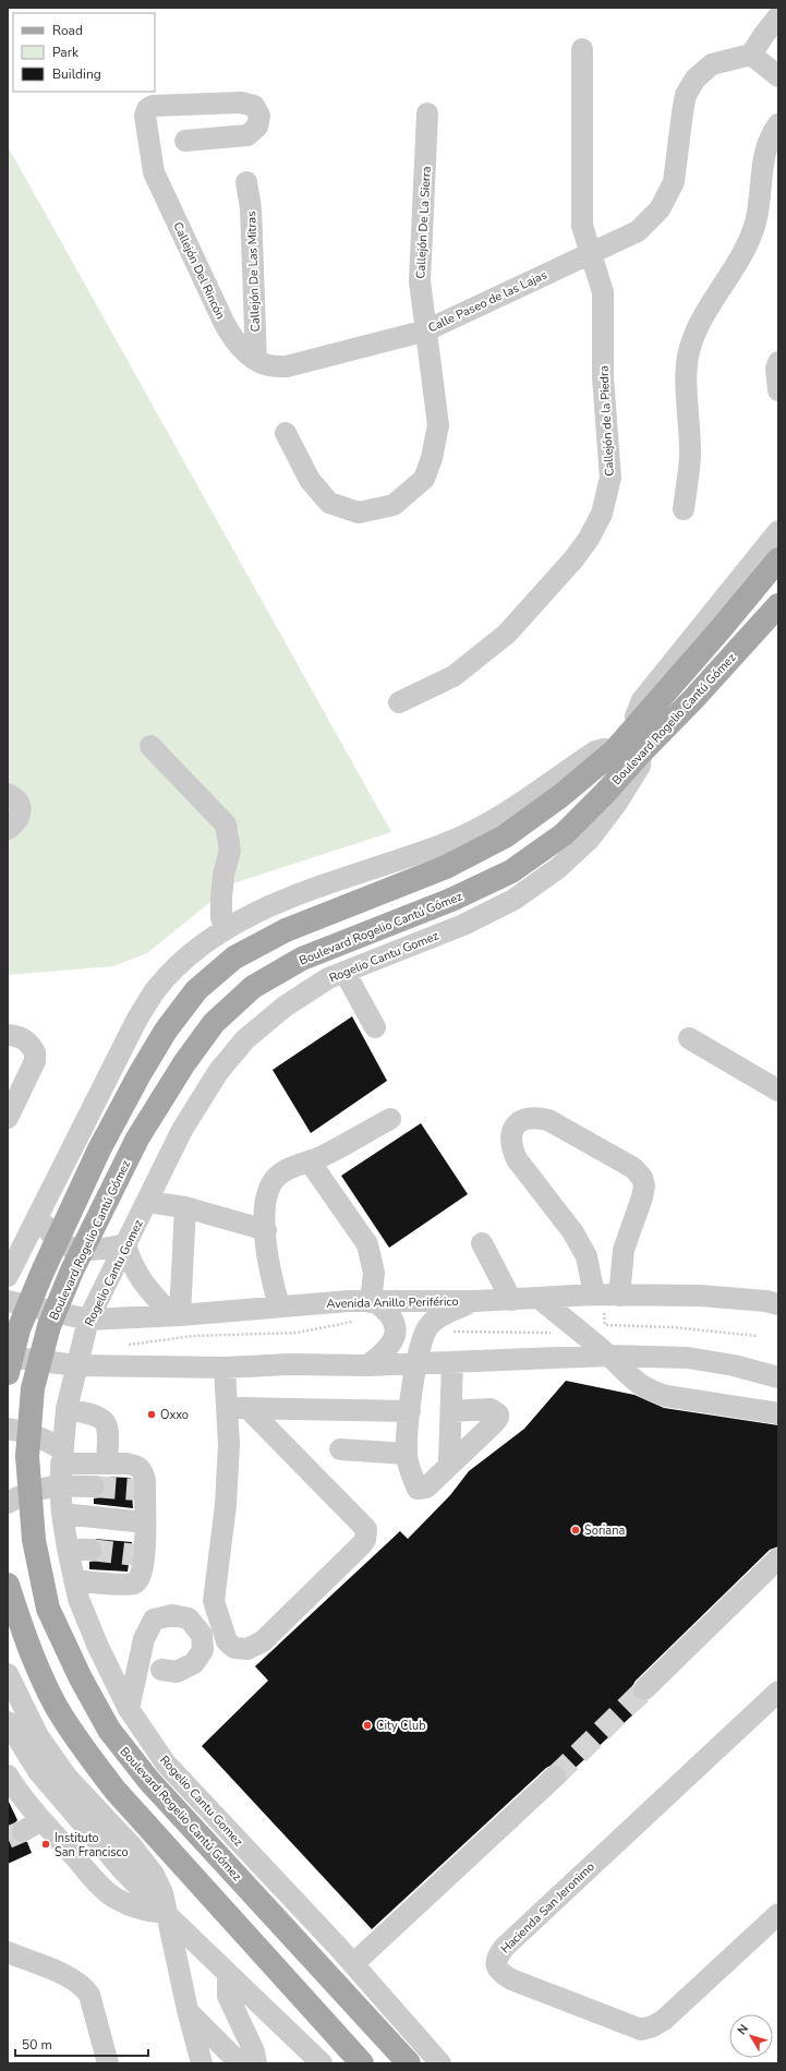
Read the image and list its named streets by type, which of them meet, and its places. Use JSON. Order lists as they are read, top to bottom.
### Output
{
  "streets": {
    "main road": ["Boulevard Rogelio Cantú Gómez"],
    "street": [
      "Callejón De La Sierra",
      "Callejón Del Rincón",
      "Callejón De Las Mitras",
      "Calle Paseo de las Lajas",
      "Callejón de la Piedra",
      "Rogelio Cantu Gomez",
      "Avenida Anillo Periférico",
      "Hacienda San Jeronimo"
    ]
  },
  "crossings": [
    ["Callejón De La Sierra", "Calle Paseo de las Lajas"],
    ["Callejón Del Rincón", "Callejón De Las Mitras"],
    ["Callejón Del Rincón", "Calle Paseo de las Lajas"],
    ["Callejón De Las Mitras", "Calle Paseo de las Lajas"],
    ["Calle Paseo de las Lajas", "Callejón de la Piedra"],
    ["Boulevard Rogelio Cantú Gómez", "Rogelio Cantu Gomez"],
    ["Rogelio Cantu Gomez", "Avenida Anillo Periférico"]
  ],
  "places": [
    "Oxxo",
    "Soriana",
    "City Club",
    "Instituto San Francisco"
  ],
  "legend": ["Road", "Park", "Building"],
  "scale_bar": "50 m",
  "north": "top left"
}
